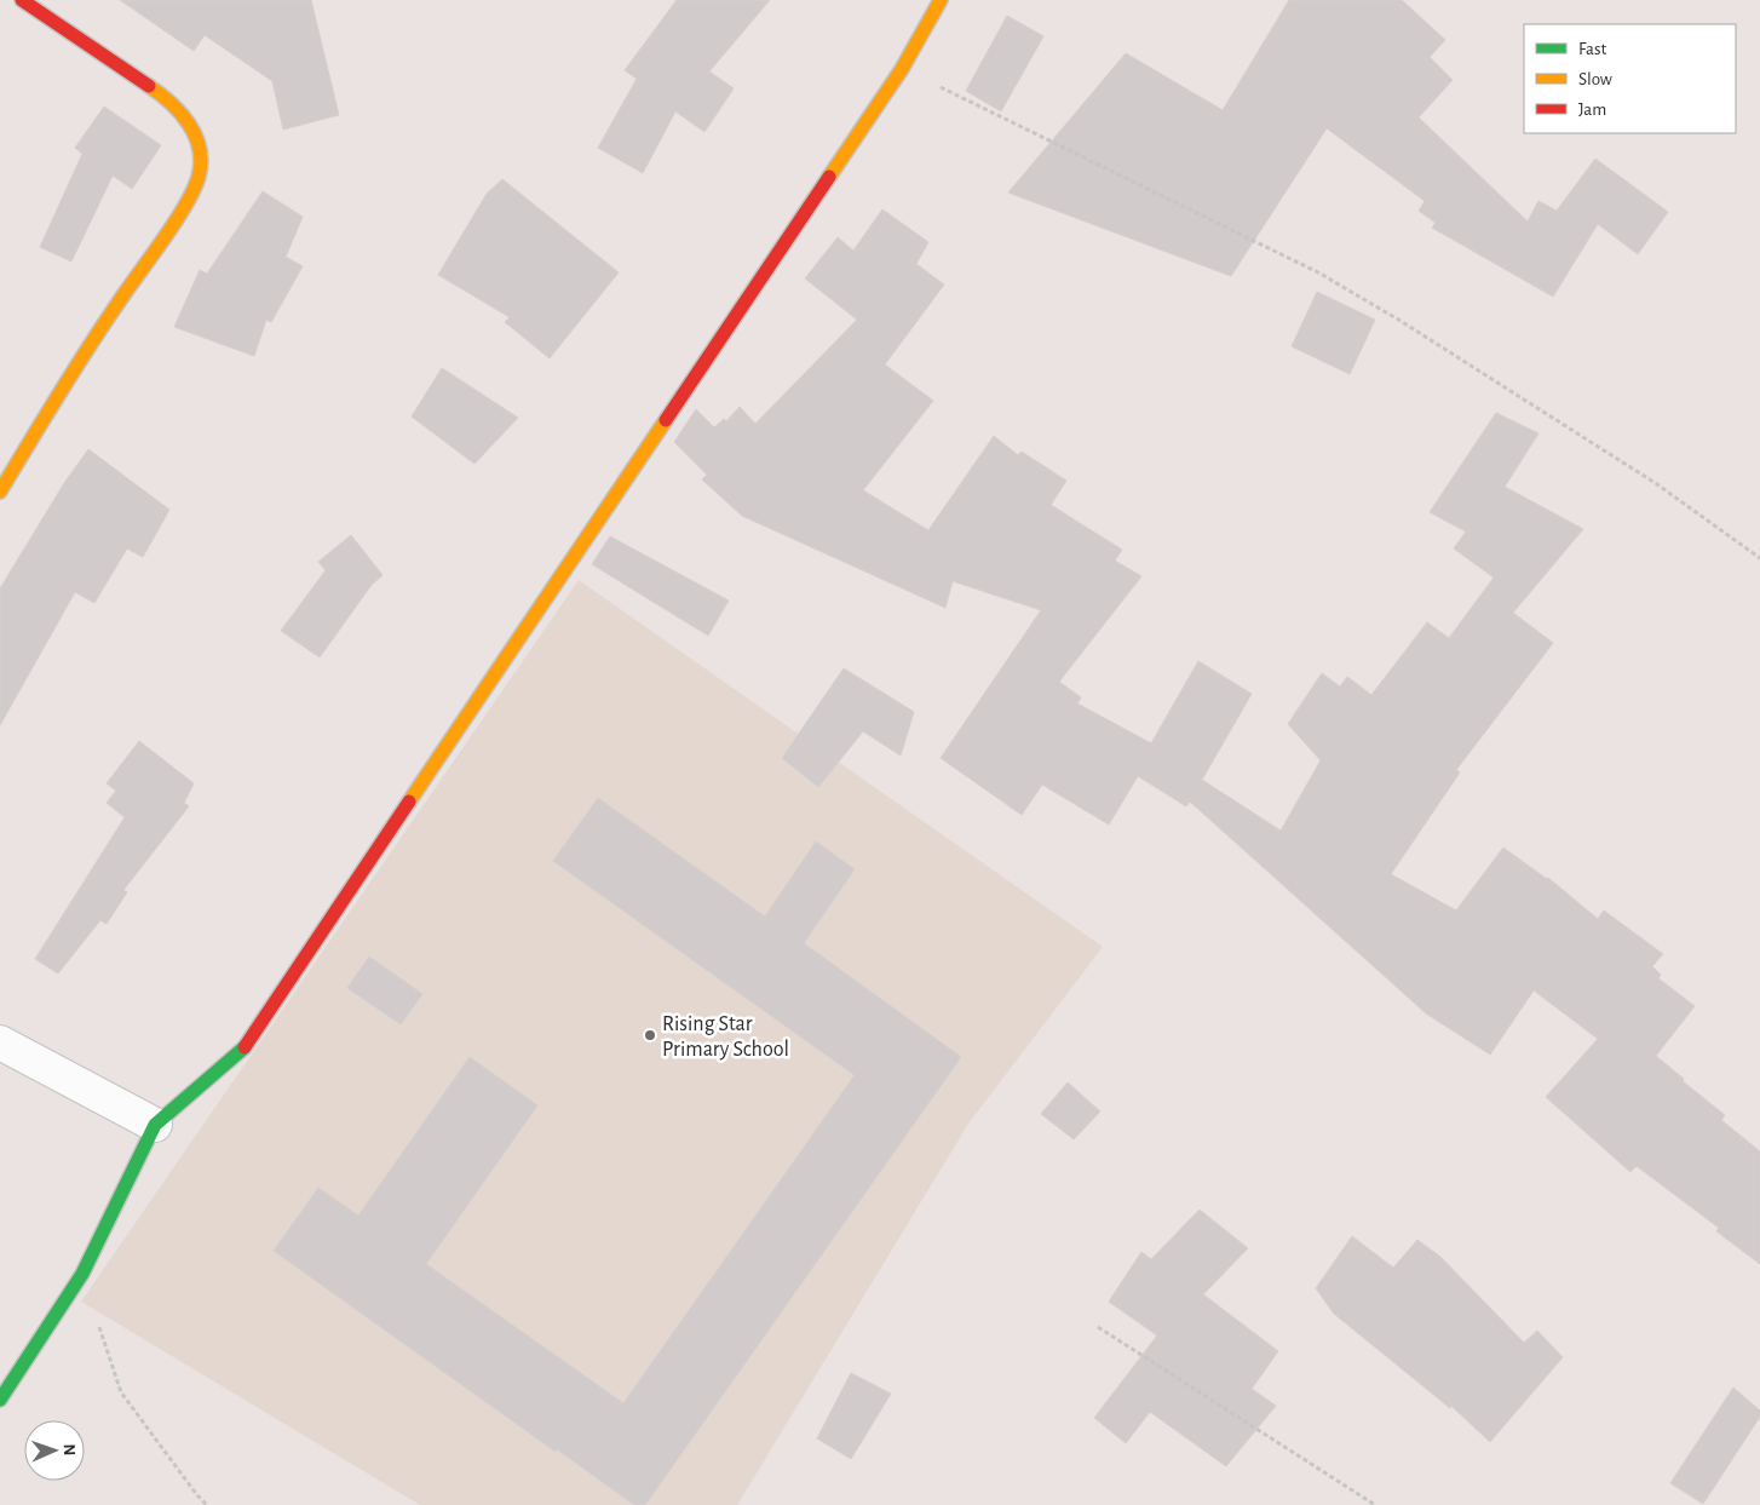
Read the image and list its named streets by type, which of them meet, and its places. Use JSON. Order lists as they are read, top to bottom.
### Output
{
  "places": ["Rising Star Primary School"],
  "legend": ["Fast", "Slow", "Jam"],
  "north": "right"
}
